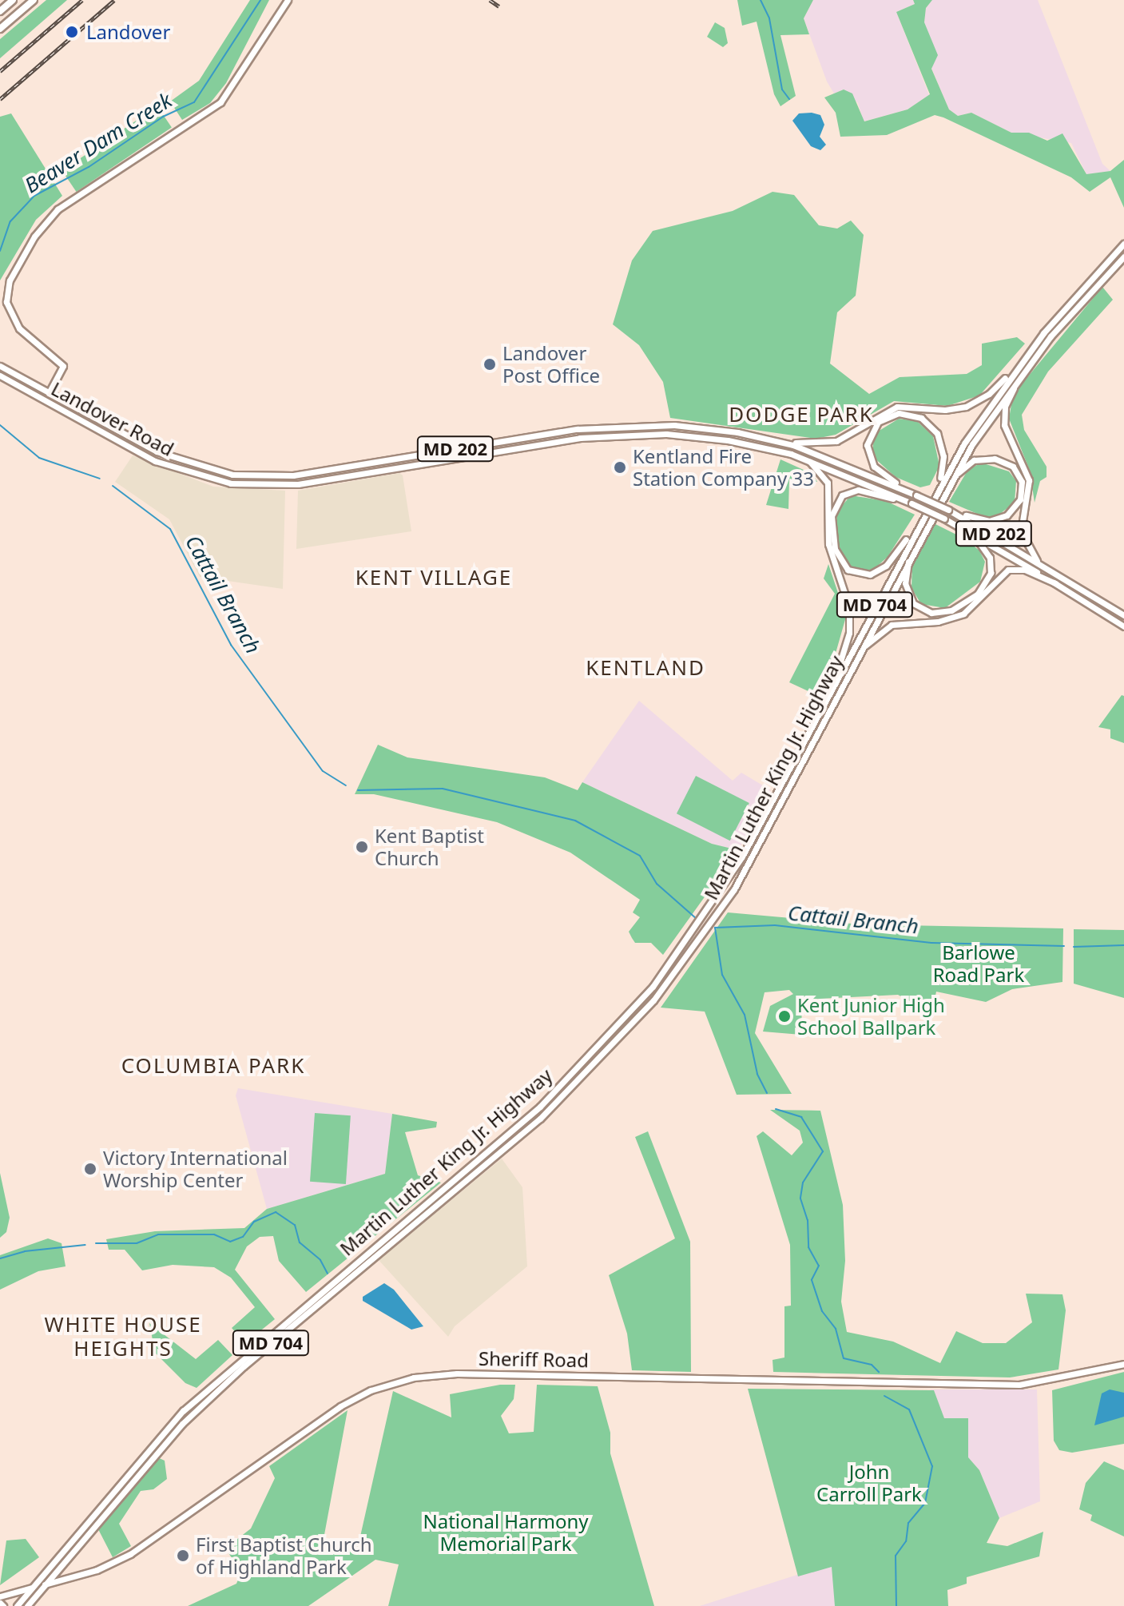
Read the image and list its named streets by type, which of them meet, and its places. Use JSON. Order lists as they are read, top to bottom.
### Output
{
  "streets": {
    "main road": [
      "Landover Road",
      "MD 202",
      "MD 704",
      "Martin Luther King Jr. Highway",
      "Sheriff Road"
    ]
  },
  "crossings": [
    ["Martin Luther King Jr. Highway", "Sheriff Road"]
  ],
  "districts": [
    "DODGE PARK",
    "KENT VILLAGE",
    "KENTLAND",
    "COLUMBIA PARK",
    "WHITE HOUSE HEIGHTS"
  ],
  "water": ["Beaver Dam Creek", "Cattail Branch"],
  "parks": ["Barlowe Road Park", "John Carroll Park", "National Harmony Memorial Park"],
  "places": [
    "Landover",
    "Landover Post Office",
    "Kentland Fire Station Company 33",
    "Kent Baptist Church",
    "Kent Junior High School Ballpark",
    "Victory International Worship Center",
    "First Baptist Church of Highland Park"
  ]
}
